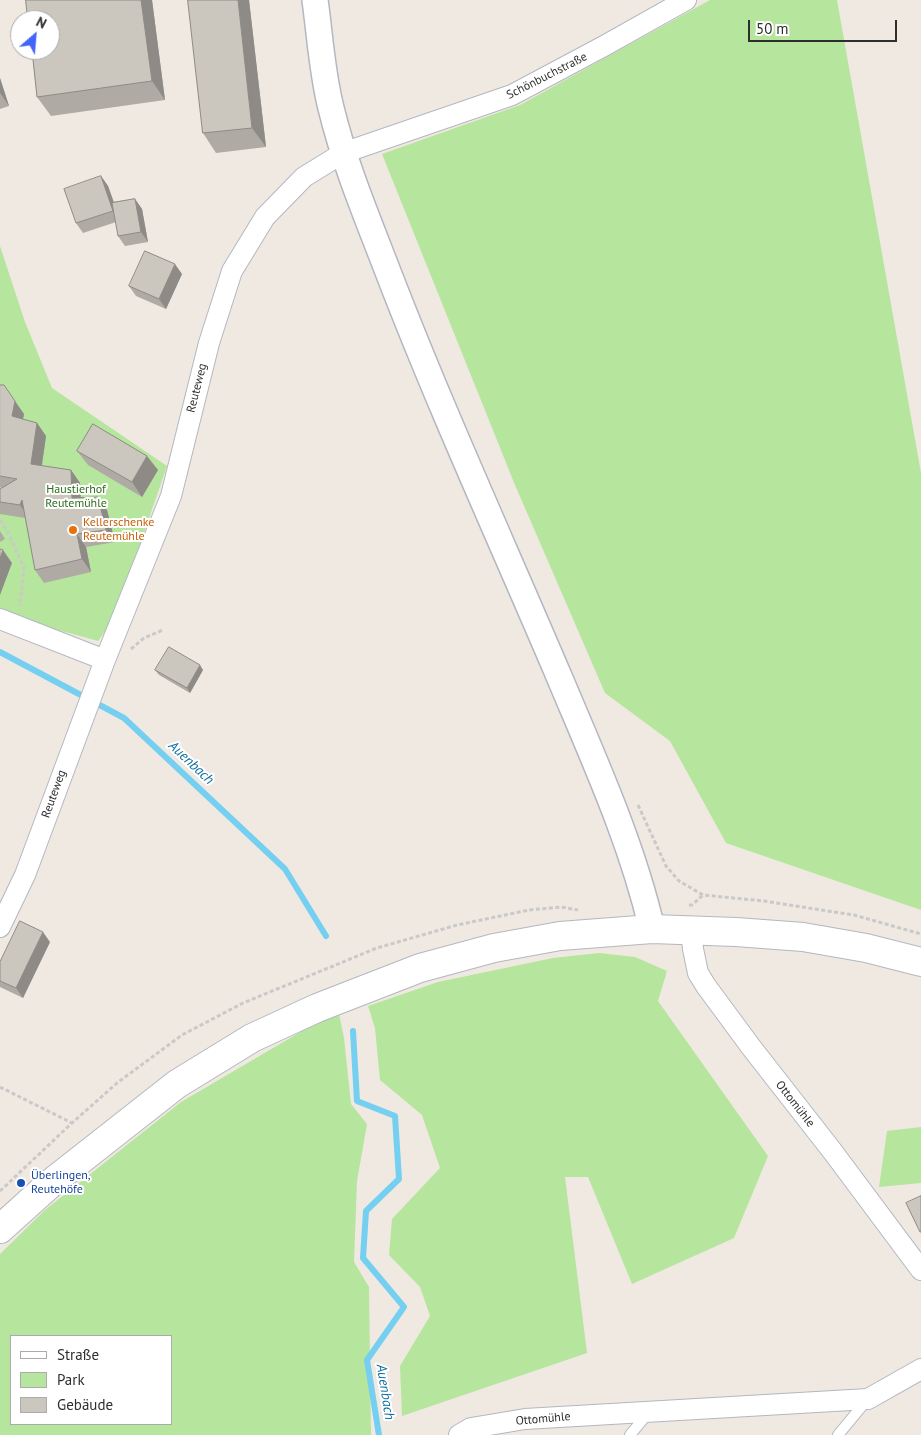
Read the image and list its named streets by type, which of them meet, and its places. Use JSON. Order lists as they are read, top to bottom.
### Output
{
  "streets": {
    "street": ["Schönbuchstraße", "Reuteweg", "Ottomühle"]
  },
  "crossings": [
    ["Schönbuchstraße", "Reuteweg"]
  ],
  "water": ["Auenbach"],
  "parks": ["Haustierhof Reutemühle"],
  "places": ["Kellerschenke Reutemühle", "Überlingen, Reutehöfe"],
  "legend": ["Straße", "Park", "Gebäude"],
  "scale_bar": "50 m",
  "north": "top right"
}
